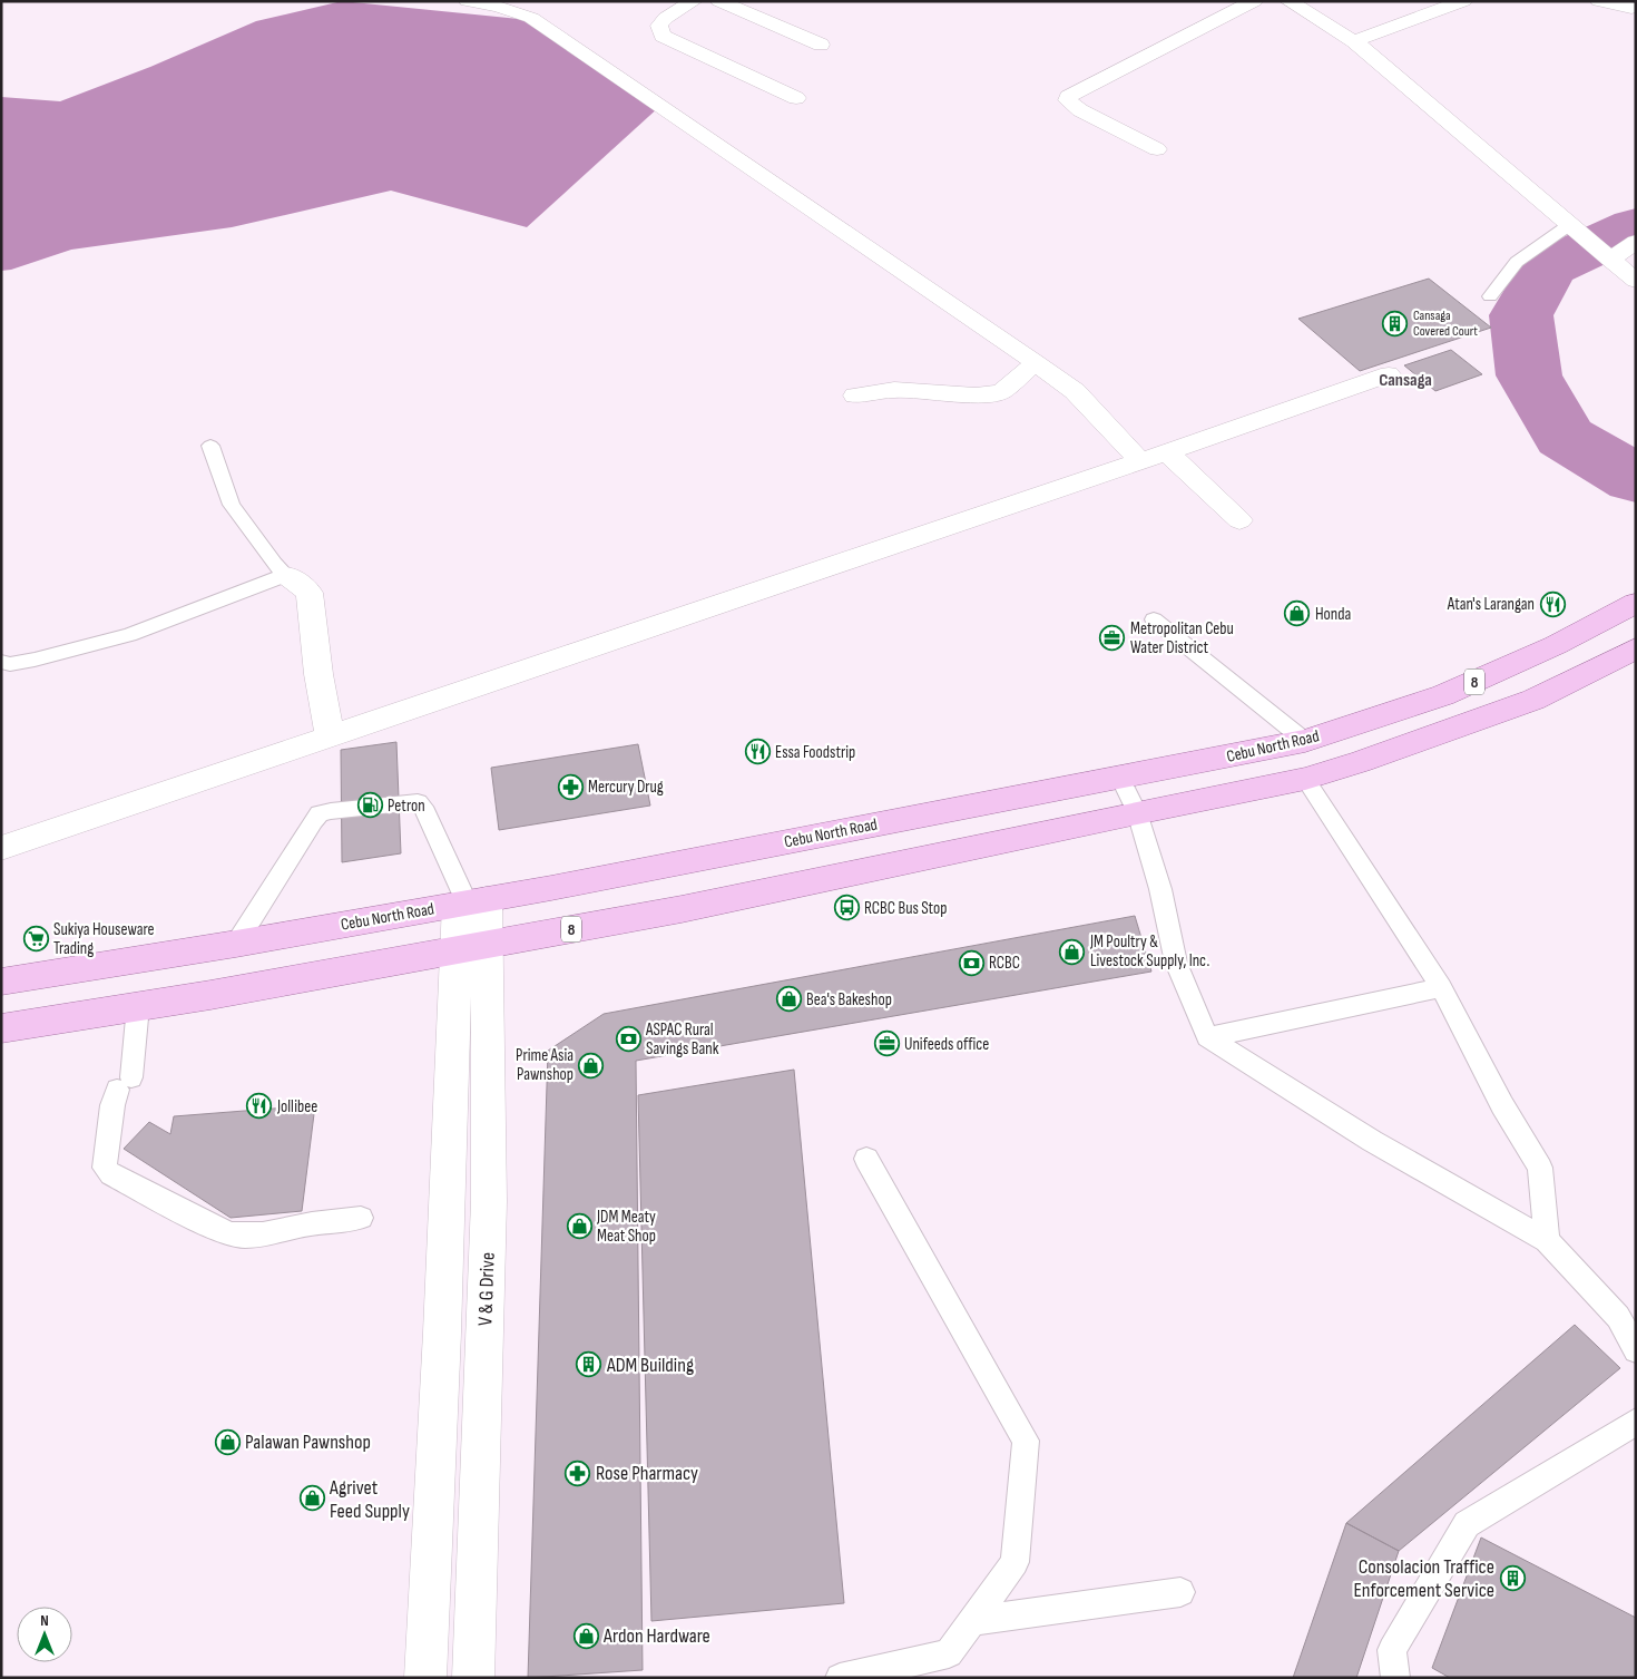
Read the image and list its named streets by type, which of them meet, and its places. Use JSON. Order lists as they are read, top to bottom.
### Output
{
  "streets": {
    "main road": ["8", "Cebu North Road"],
    "street": ["V & G Drive"]
  },
  "crossings": [
    ["8", "V & G Drive"],
    ["Cebu North Road", "V & G Drive"]
  ],
  "districts": ["Cansaga"],
  "places": {
    "building": ["Cansaga Covered Court", "ADM Building", "Consolacion Traffice Enforcement Service"],
    "restaurant": ["Atan's Larangan", "Essa Foodstrip", "Jollibee"],
    "shop": [
      "Honda",
      "JM Poultry & Livestock Supply, Inc.",
      "Bea's Bakeshop",
      "Prime Asia Pawnshop",
      "JDM Meaty Meat Shop",
      "Palawan Pawnshop",
      "Agrivet Feed Supply",
      "Ardon Hardware"
    ],
    "office": ["Metropolitan Cebu Water District", "Unifeeds office"],
    "pharmacy": ["Mercury Drug", "Rose Pharmacy"],
    "fuel station": ["Petron"],
    "bus stop": ["RCBC Bus Stop"],
    "supermarket": ["Sukiya Houseware Trading"],
    "bank": ["RCBC", "ASPAC Rural Savings Bank"]
  },
  "north": "top"
}
